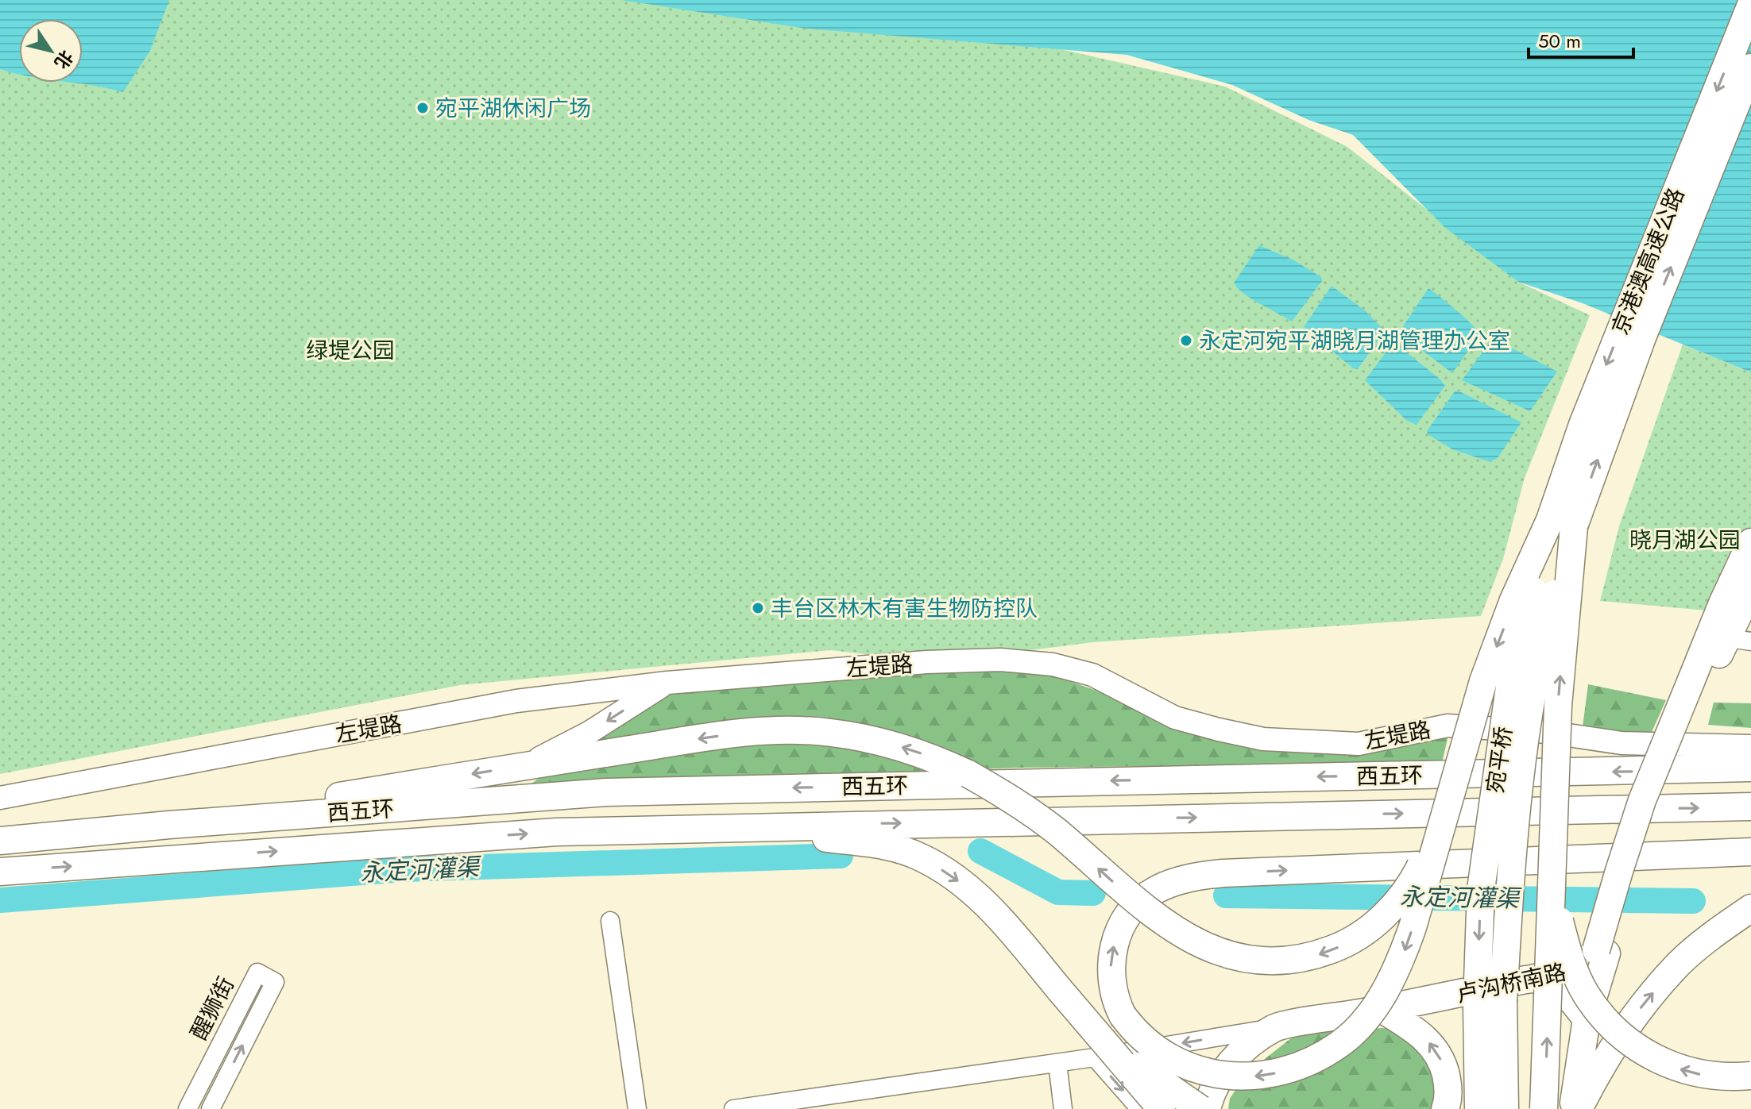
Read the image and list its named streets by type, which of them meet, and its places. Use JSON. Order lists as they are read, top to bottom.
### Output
{
  "streets": {
    "highway": [
      "京港澳高速公路",
      "宛平桥",
      "西五环",
      "卢沟桥南路"
    ],
    "main road": ["左堤路"],
    "street": ["醒狮街"]
  },
  "crossings": [
    ["京港澳高速公路", "宛平桥"]
  ],
  "water": ["永定河灌渠"],
  "parks": ["绿堤公园", "晓月湖公园"],
  "places": ["宛平湖休闲广场", "永定河宛平湖晓月湖管理办公室", "丰台区林木有害生物防控队"],
  "scale_bar": "50 m",
  "north": "bottom right"
}
